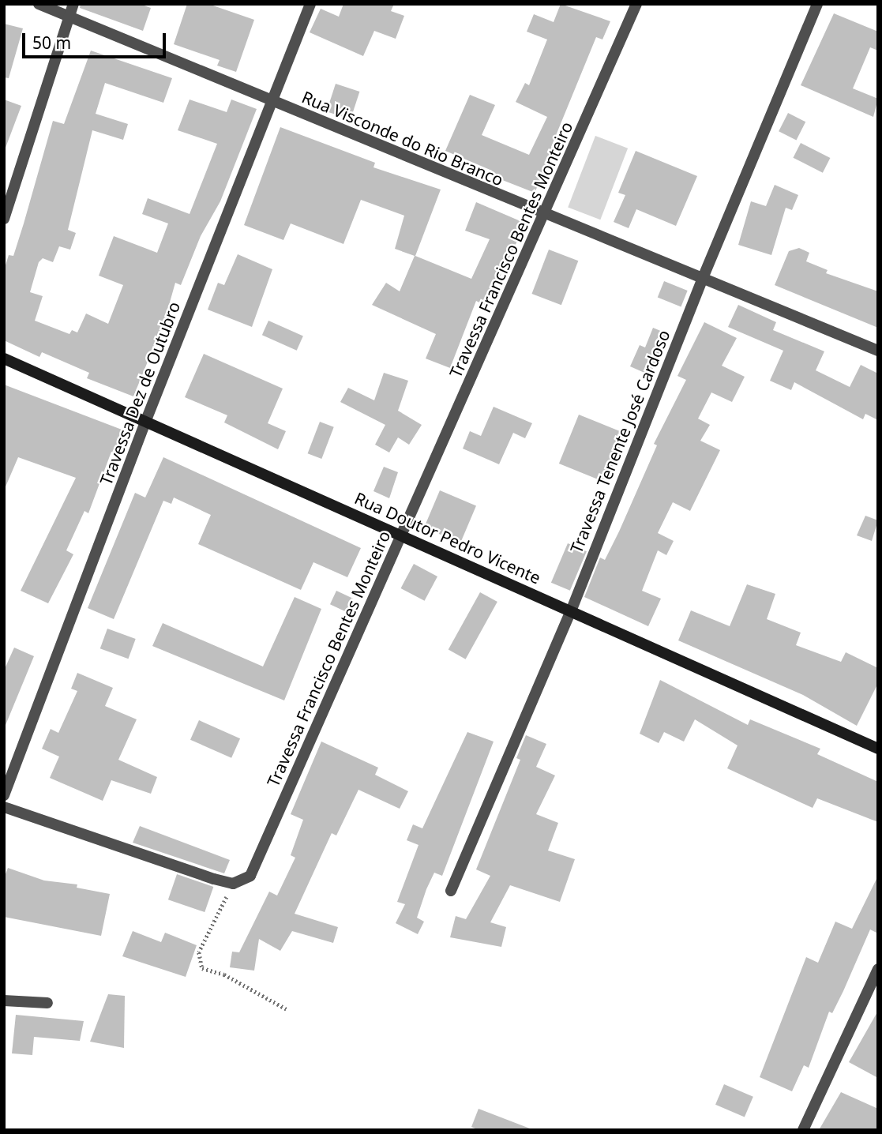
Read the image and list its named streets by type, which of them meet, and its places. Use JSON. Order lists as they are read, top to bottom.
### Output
{
  "streets": {
    "street": [
      "Rua Visconde do Rio Branco",
      "Travessa Francisco Bentes Monteiro",
      "Travessa Dez de Outubro",
      "Travessa Tenente José Cardoso",
      "Rua Doutor Pedro Vicente"
    ]
  },
  "crossings": [
    ["Rua Visconde do Rio Branco", "Travessa Francisco Bentes Monteiro"],
    ["Rua Visconde do Rio Branco", "Travessa Dez de Outubro"],
    ["Rua Visconde do Rio Branco", "Travessa Tenente José Cardoso"],
    ["Travessa Francisco Bentes Monteiro", "Rua Doutor Pedro Vicente"],
    ["Travessa Dez de Outubro", "Rua Doutor Pedro Vicente"],
    ["Travessa Tenente José Cardoso", "Rua Doutor Pedro Vicente"]
  ],
  "scale_bar": "50 m"
}
